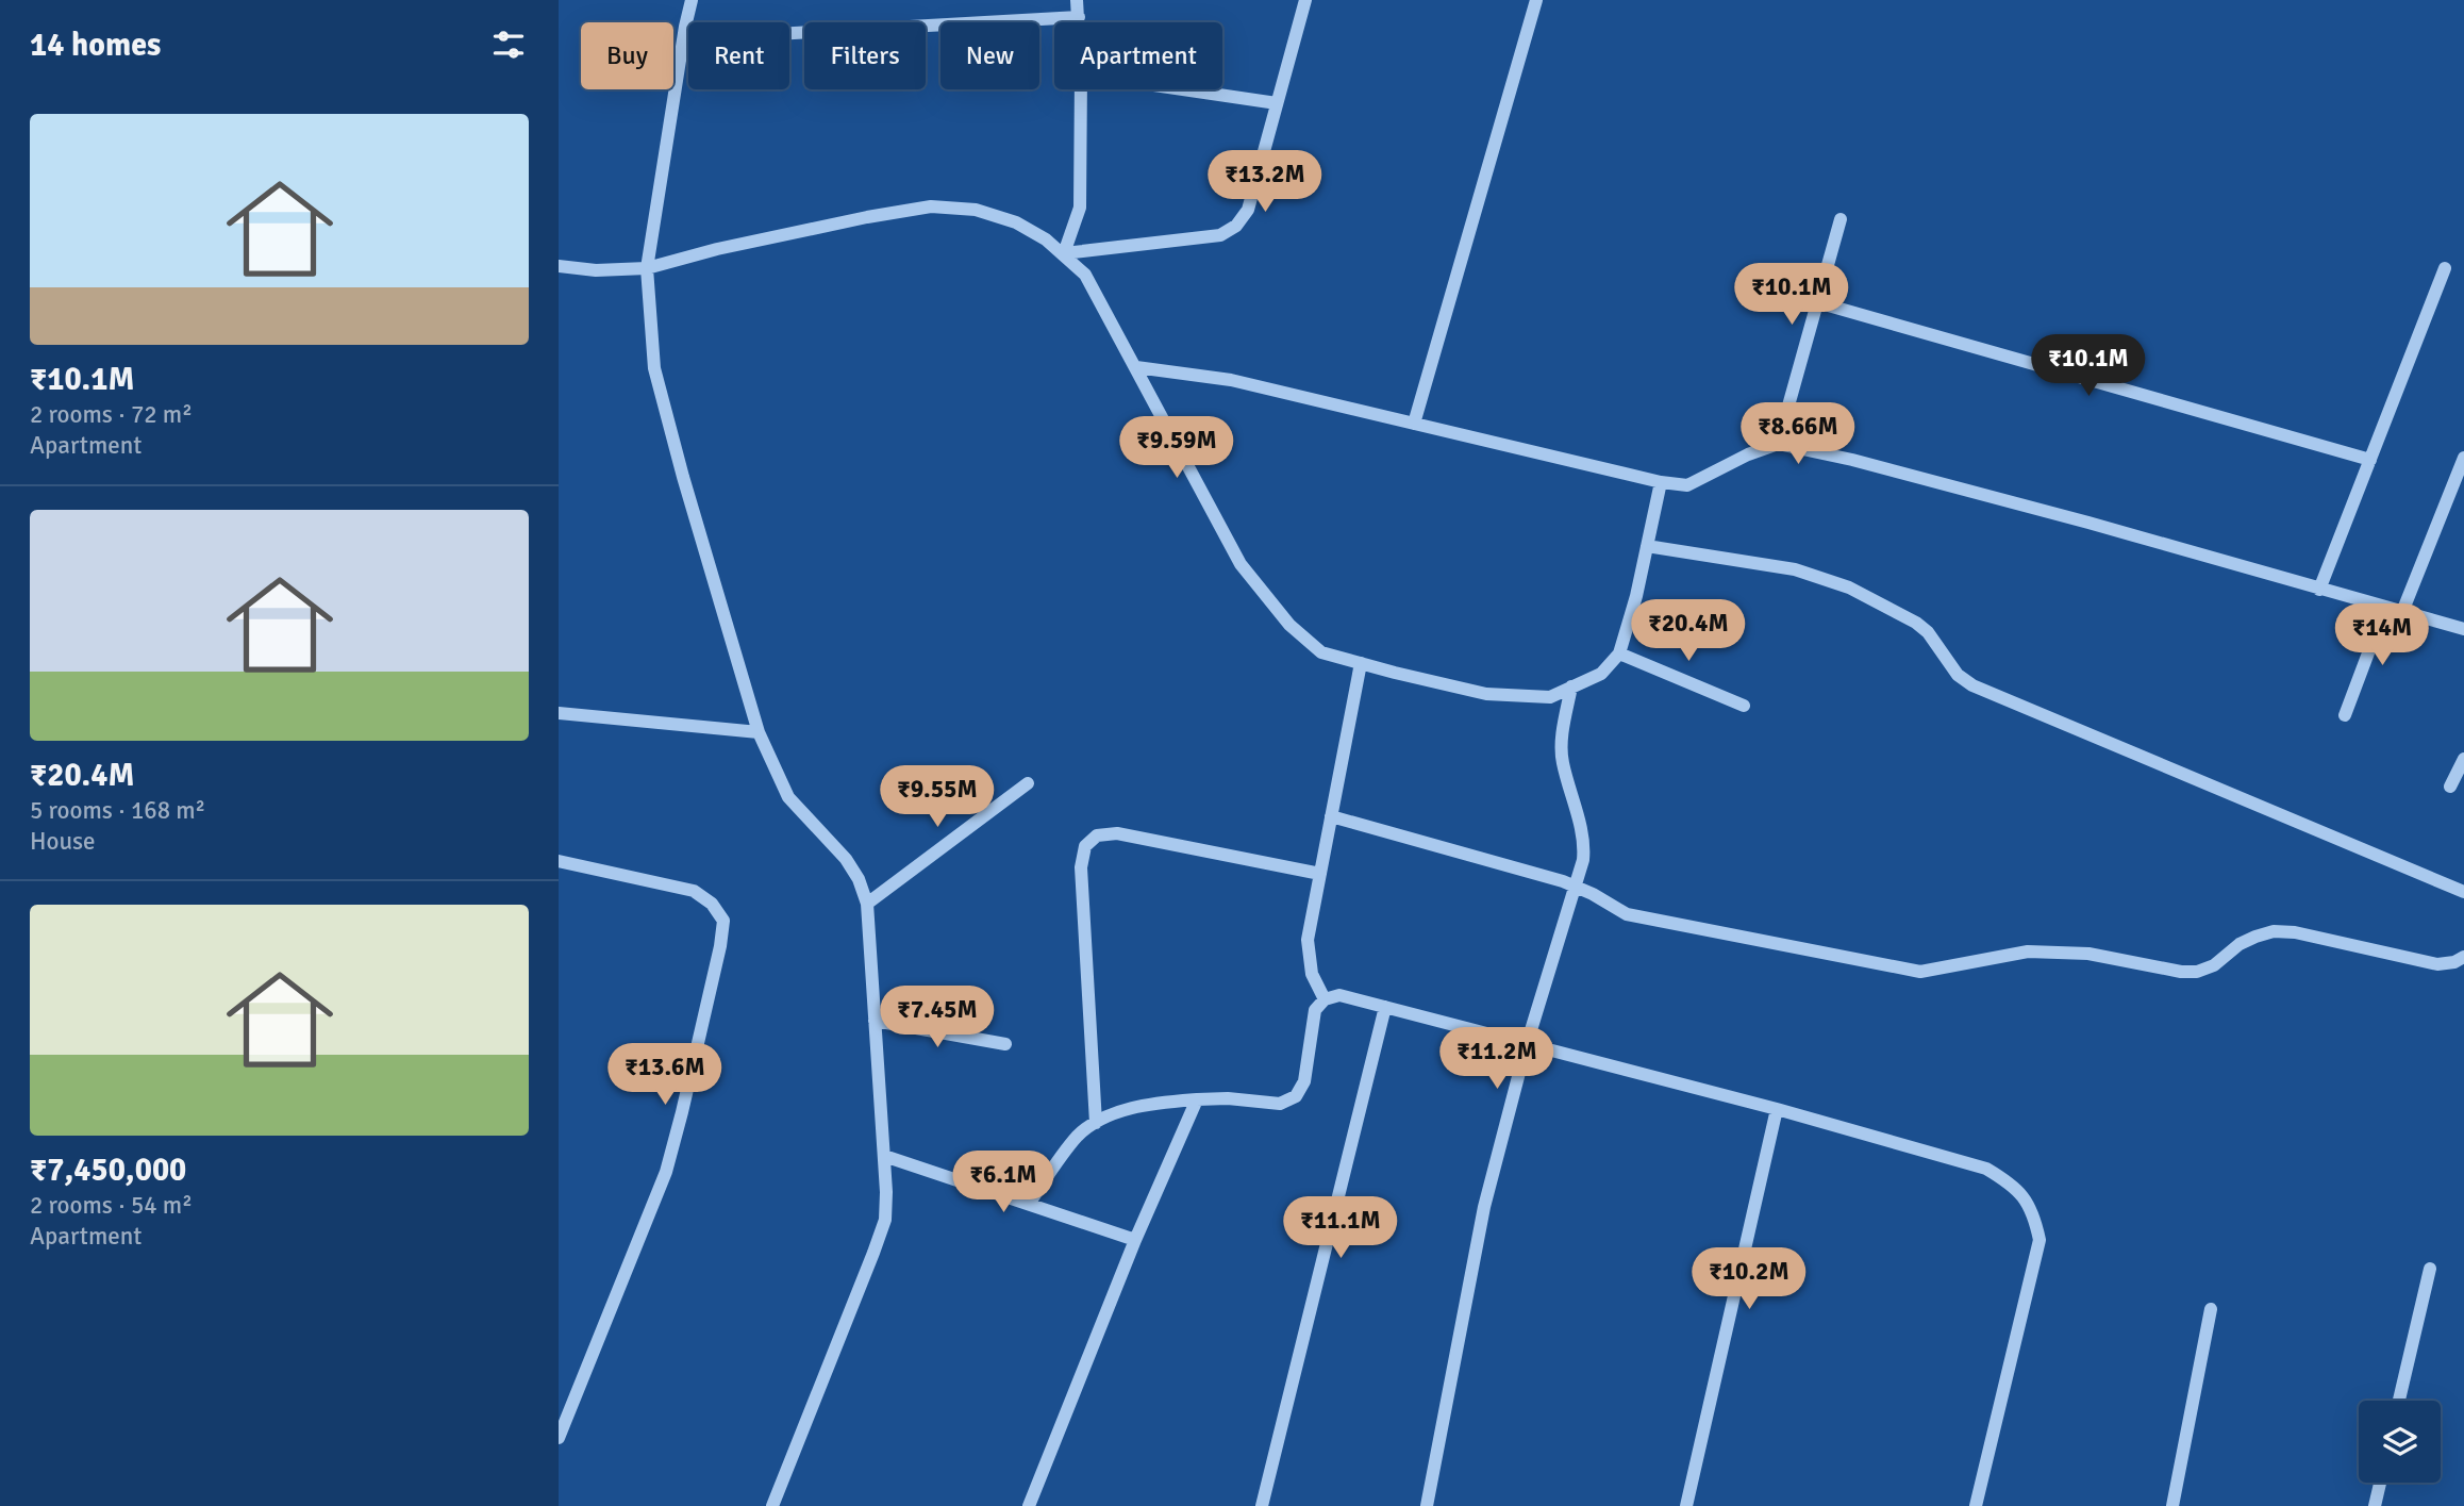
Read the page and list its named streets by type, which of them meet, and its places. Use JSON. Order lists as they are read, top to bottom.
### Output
{
  "page": {
    "heading": "14 homes",
    "chip": [
      "Buy",
      "Rent",
      "Filters",
      "New",
      "Apartment"
    ],
    "list": [
      {
        "name": "₹10.1M",
        "note": "2 rooms · 72 m² · Apartment"
      },
      {
        "name": "₹20.4M",
        "note": "5 rooms · 168 m² · House"
      },
      {
        "name": "₹7,450,000",
        "note": "2 rooms · 54 m² · Apartment"
      }
    ],
    "price": [
      "₹13.2M",
      "₹10.1M",
      "₹10.1M",
      "₹8.66M",
      "₹9.59M",
      "₹20.4M",
      "₹14M",
      "₹9.55M",
      "₹7.45M",
      "₹11.2M",
      "₹13.6M",
      "₹6.1M",
      "₹11.1M",
      "₹10.2M"
    ]
  }
}
